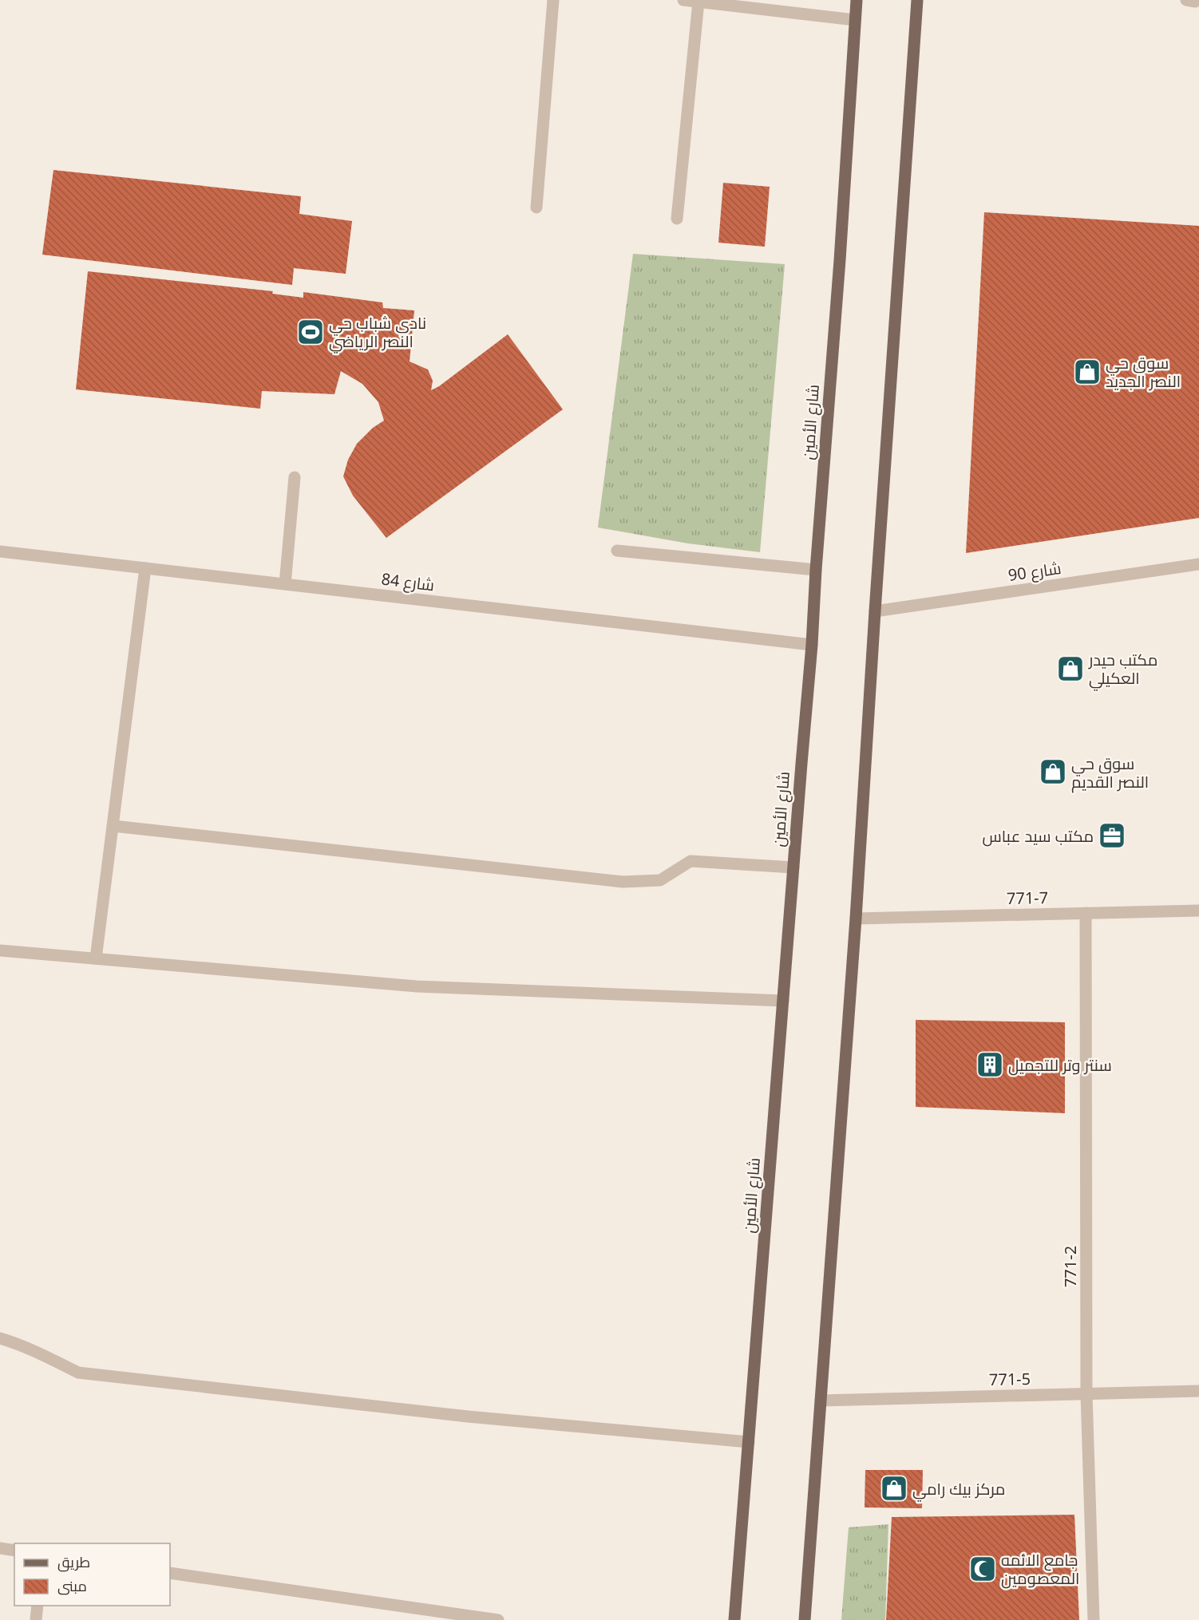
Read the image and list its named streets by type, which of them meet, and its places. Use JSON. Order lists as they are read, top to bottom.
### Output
{
  "streets": {
    "main road": ["شارع الأمين"],
    "street": [
      "شارع 90",
      "شارع 84",
      "771-7",
      "771-2",
      "771-5"
    ]
  },
  "crossings": [
    ["شارع الأمين", "شارع 84"],
    ["771-7", "771-2"],
    ["771-2", "771-5"]
  ],
  "places": {
    "sports": ["نادي شباب حي النصر الرياضي"],
    "shop": [
      "سوق حي النصر الجديد",
      "مكتب حيدر العكيلي",
      "سوق حي النصر القديم",
      "مركز بيك رامي"
    ],
    "office": ["مكتب سيد عباس"],
    "building": ["سنتر وتر للتجميل"],
    "mosque": ["جامع الائمه المعصومين"]
  },
  "legend": ["طريق", "مبنى"]
}
